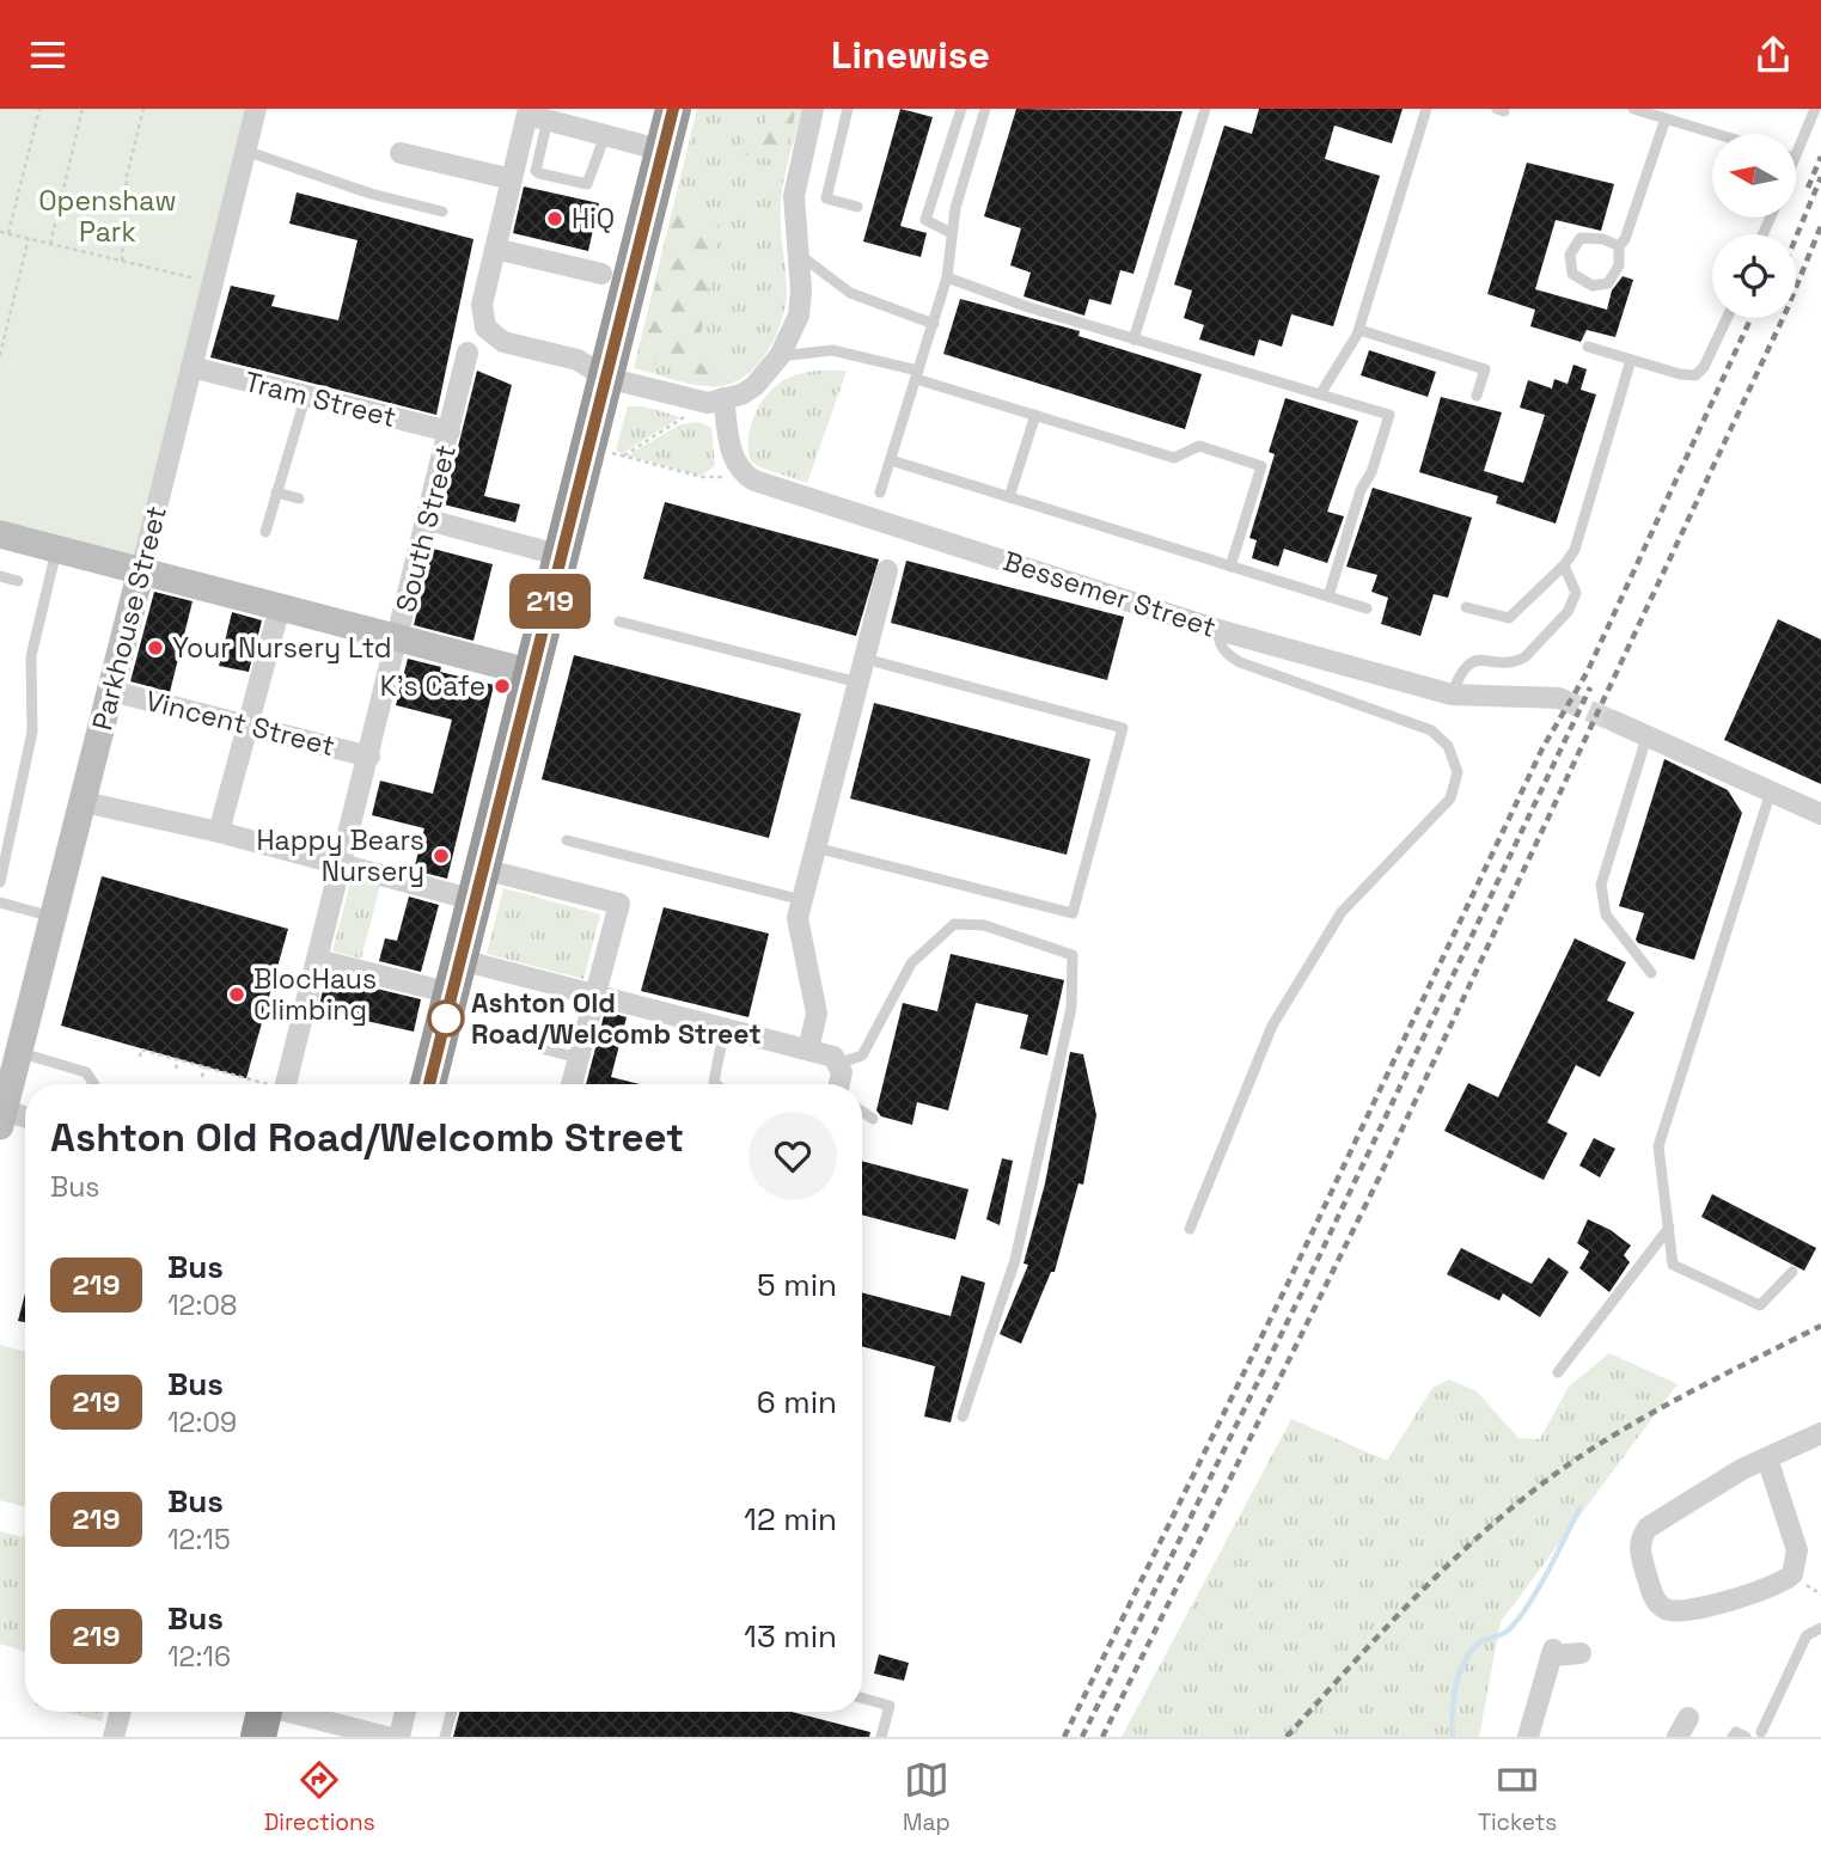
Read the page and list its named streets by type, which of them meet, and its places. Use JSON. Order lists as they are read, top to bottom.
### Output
{
  "streets": {
    "street": [
      "Tram Street",
      "South Street",
      "Bessemer Street",
      "Parkhouse Street",
      "Vincent Street"
    ]
  },
  "crossings": [
    ["Tram Street", "South Street"],
    ["Tram Street", "Parkhouse Street"],
    ["South Street", "Vincent Street"],
    ["Parkhouse Street", "Vincent Street"]
  ],
  "parks": ["Openshaw Park"],
  "places": [
    "HiQ",
    "Your Nursery Ltd",
    "K's Cafe",
    "Happy Bears Nursery",
    "BlocHaus Climbing",
    "Ashton Old Road/Welcomb Street"
  ],
  "lines": ["bus line 219"],
  "north": "left",
  "page": {
    "header": "Linewise",
    "on_map": "219",
    "heading": ["Ashton Old Road/Welcomb Street", "Bus"],
    "list": [
      {
        "mark": "219",
        "name": "Bus",
        "note": "12:08",
        "value": "5 min"
      },
      {
        "mark": "219",
        "name": "Bus",
        "note": "12:09",
        "value": "6 min"
      },
      {
        "mark": "219",
        "name": "Bus",
        "note": "12:15",
        "value": "12 min"
      },
      {
        "mark": "219",
        "name": "Bus",
        "note": "12:16",
        "value": "13 min"
      }
    ],
    "tabs": ["Directions", "Map", "Tickets"]
  }
}
